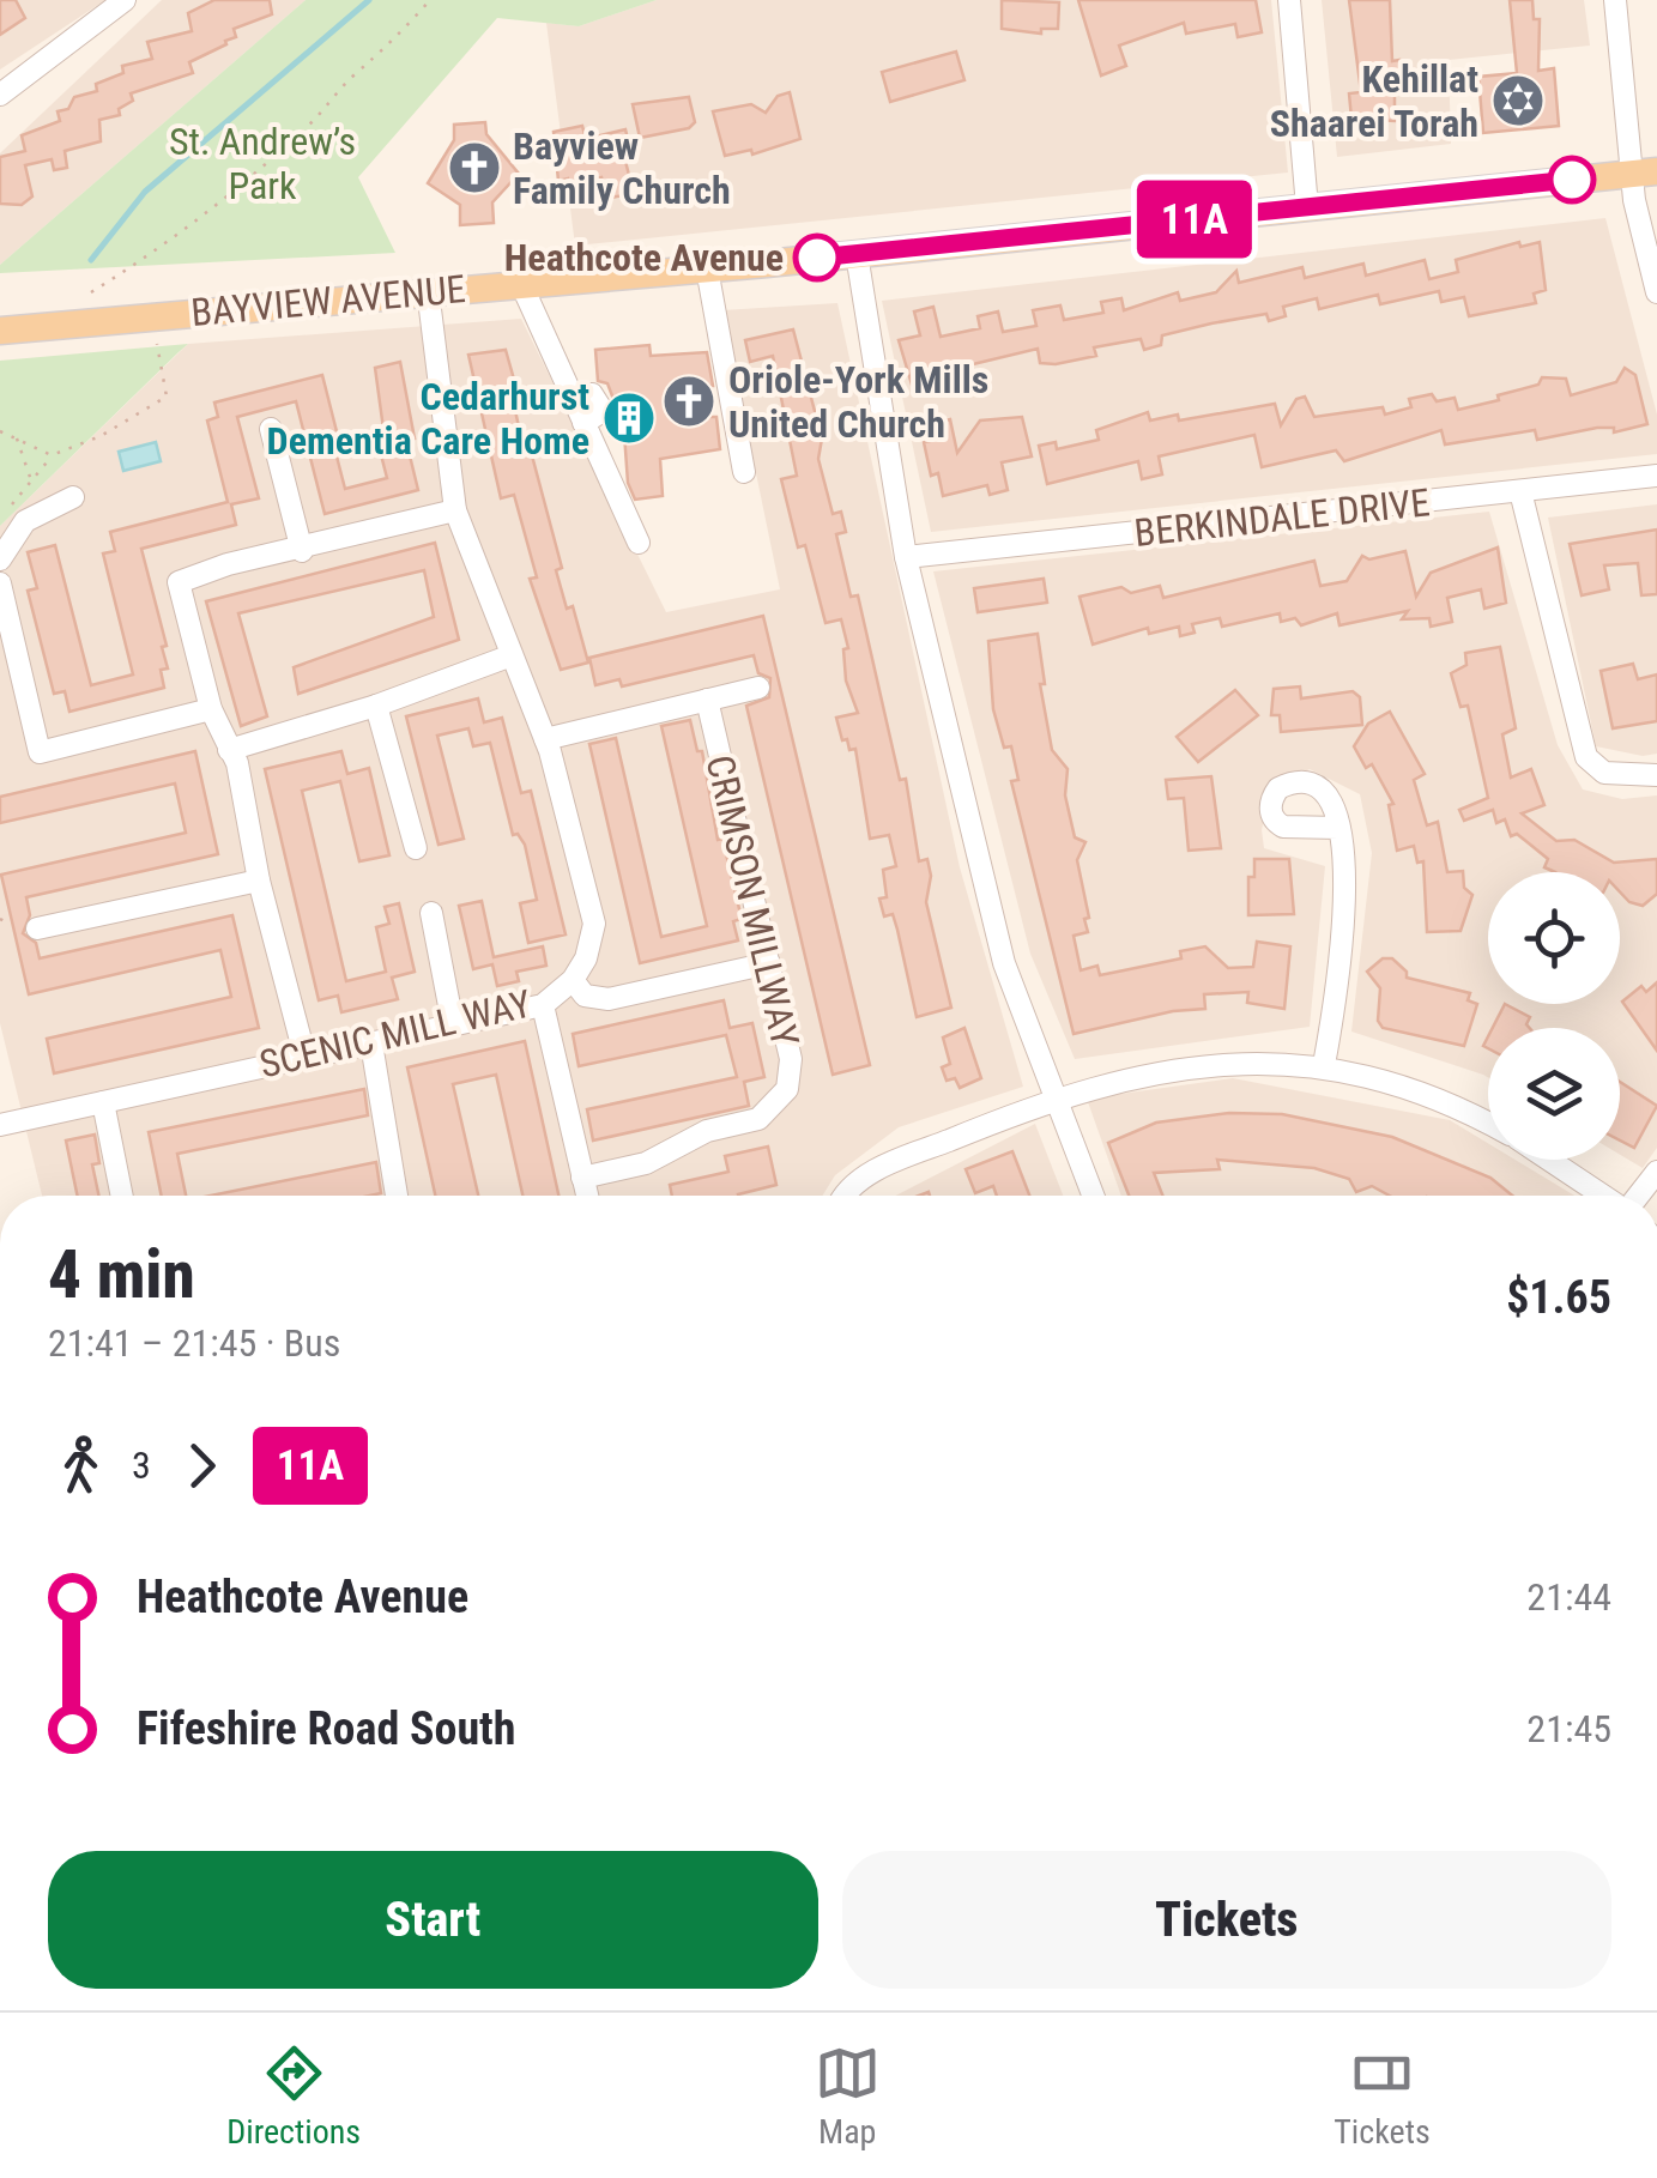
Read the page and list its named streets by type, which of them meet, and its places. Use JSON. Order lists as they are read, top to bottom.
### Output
{
  "streets": {
    "main road": ["BAYVIEW AVENUE"],
    "street": ["BERKINDALE DRIVE", "CRIMSON MILLWAY", "SCENIC MILL WAY"]
  },
  "crossings": [
    ["BAYVIEW AVENUE", "SCENIC MILL WAY"],
    ["CRIMSON MILLWAY", "SCENIC MILL WAY"]
  ],
  "parks": ["St. Andrew’s Park"],
  "places": {
    "synagogue": ["Kehillat Shaarei Torah"],
    "church": ["Bayview Family Church", "Oriole-York Mills United Church"],
    "other": ["Heathcote Avenue"],
    "building": ["Cedarhurst Dementia Care Home"]
  },
  "lines": ["bus line 11A"],
  "page": {
    "on_map": "11A",
    "heading": ["4 min", "21:41 – 21:45 · Bus", "$1.65"],
    "legs": ["3", "11A"],
    "list": [
      {
        "name": "Heathcote Avenue",
        "value": "21:44"
      },
      {
        "name": "Fifeshire Road South",
        "value": "21:45"
      }
    ],
    "buttons": ["Start", "Tickets"],
    "tabs": ["Directions", "Map", "Tickets"]
  }
}
